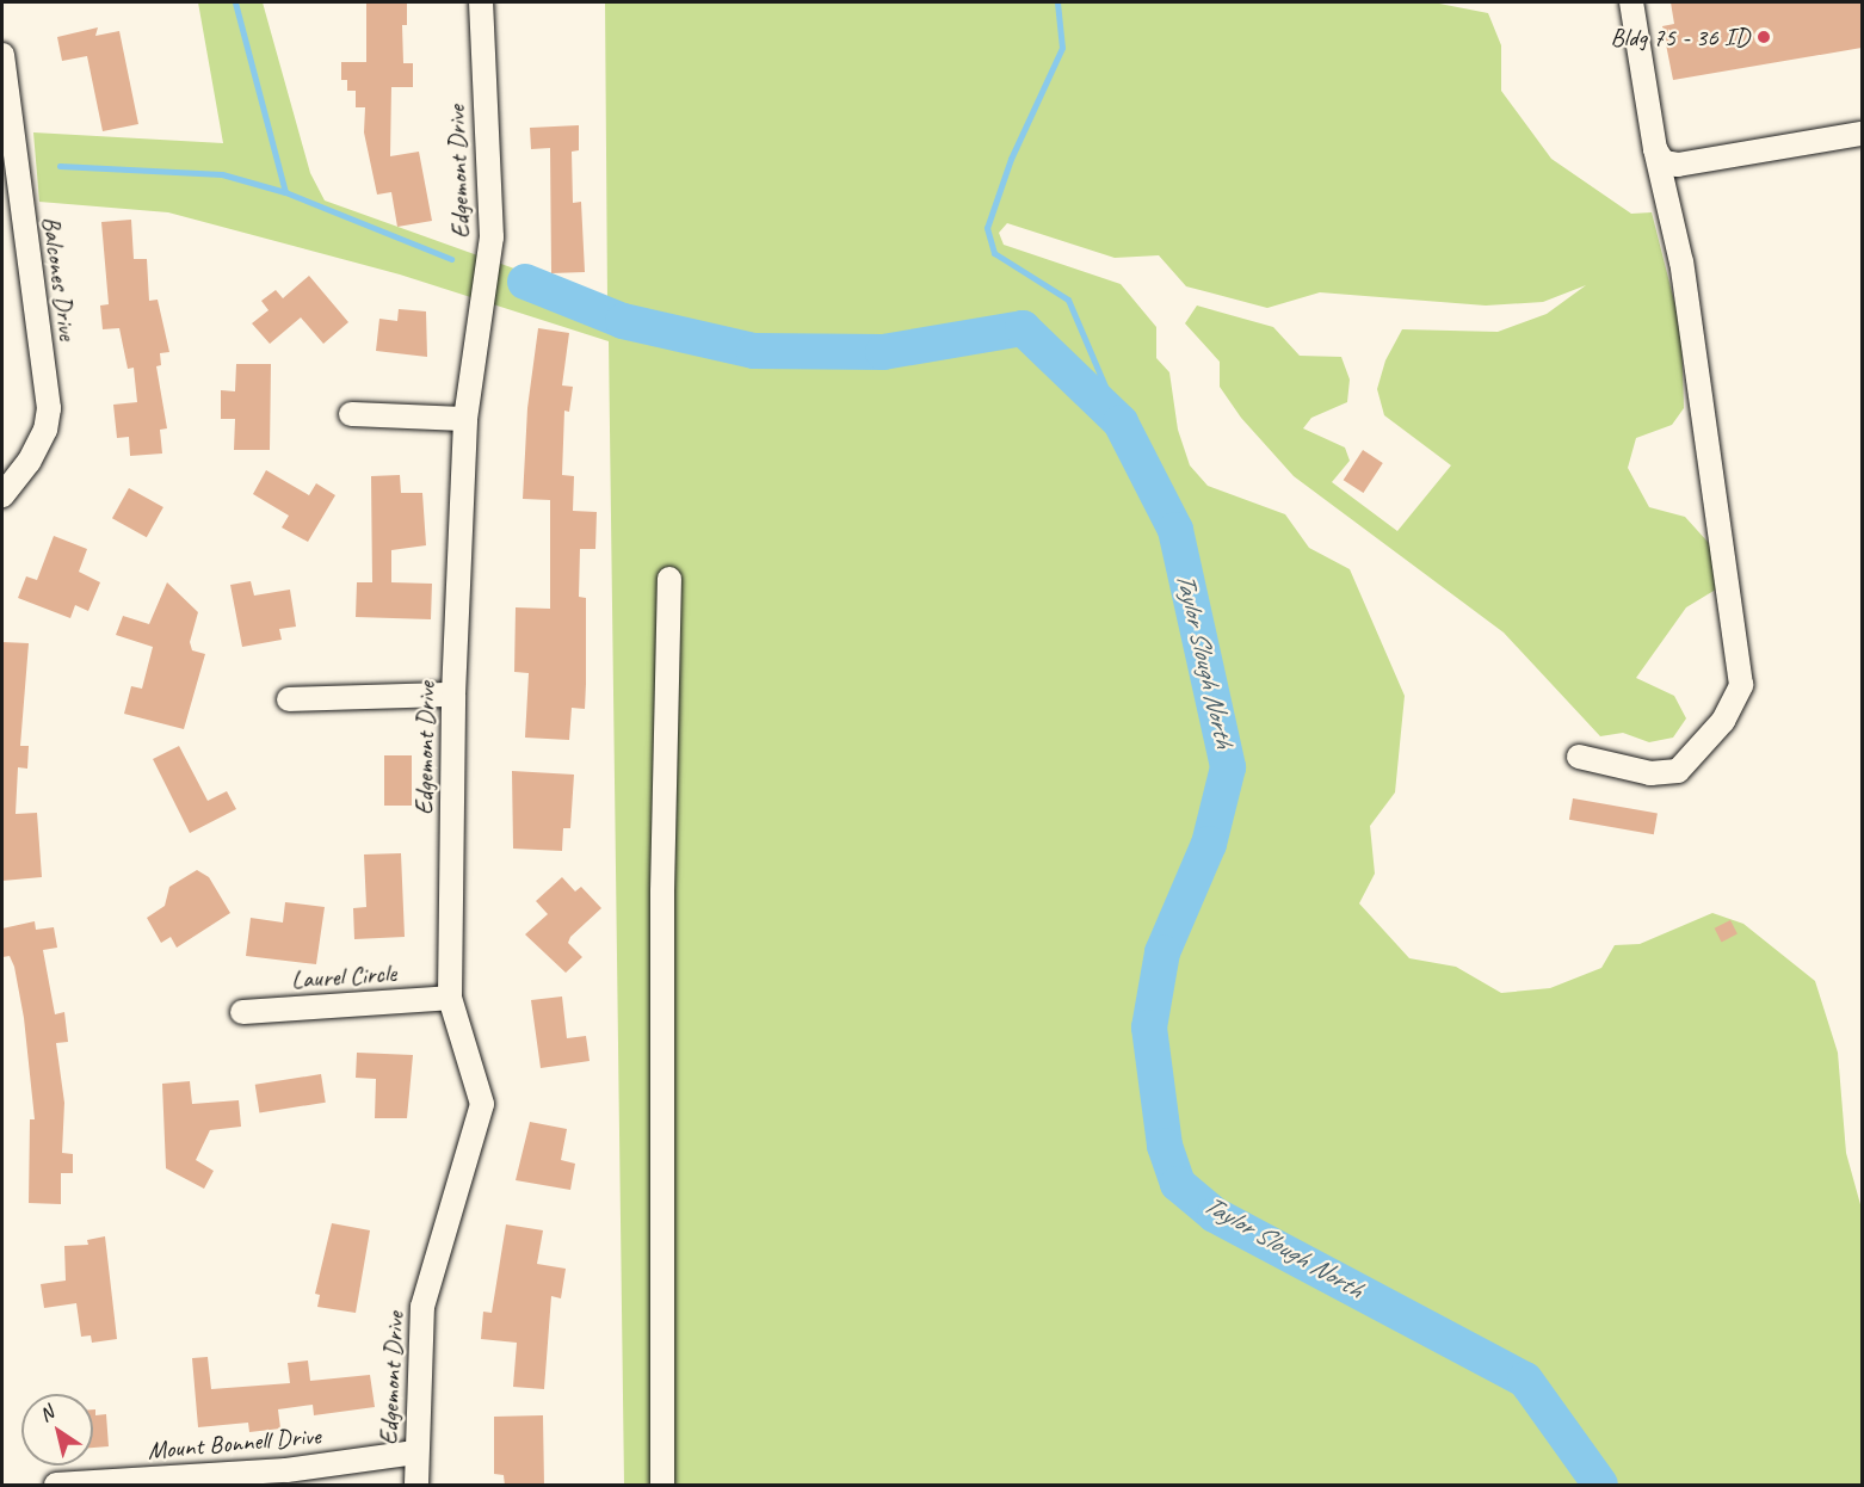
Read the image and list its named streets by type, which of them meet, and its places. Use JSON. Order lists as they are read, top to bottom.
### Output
{
  "streets": {
    "street": [
      "Edgemont Drive",
      "Balcones Drive",
      "Laurel Circle",
      "Mount Bonnell Drive"
    ]
  },
  "crossings": [
    ["Edgemont Drive", "Laurel Circle"],
    ["Edgemont Drive", "Mount Bonnell Drive"]
  ],
  "water": ["Taylor Slough North"],
  "places": ["Bldg 75 - 36 ID"],
  "north": "top left"
}
